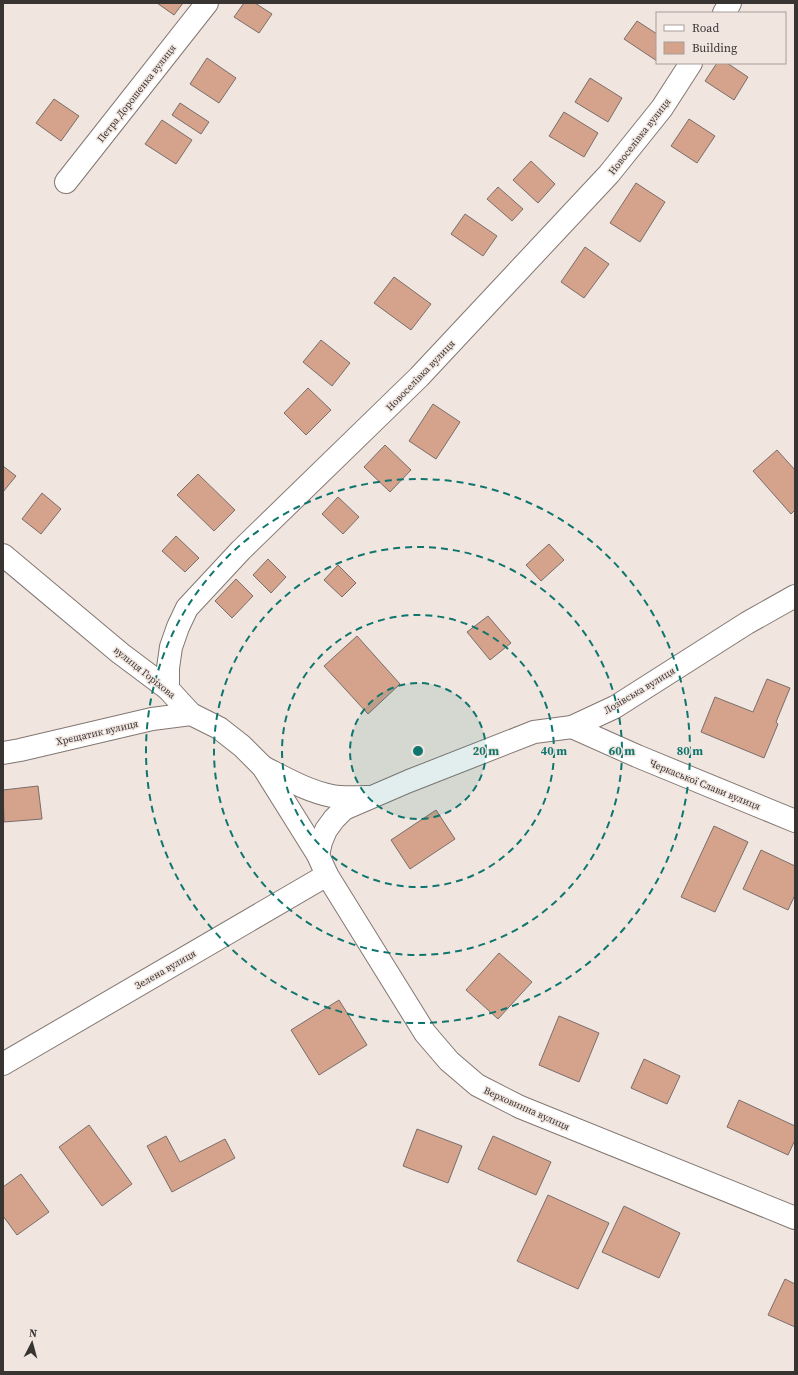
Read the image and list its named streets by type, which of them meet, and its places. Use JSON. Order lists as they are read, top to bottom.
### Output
{
  "streets": {
    "street": [
      "Петра Дорошенка вулиця",
      "Новоселівка вулиця",
      "вулиця Горіхова",
      "Лозівська вулиця",
      "Хрещатик вулиця",
      "Черкаської Слави вулиця",
      "Зелена вулиця",
      "Верховинна вулиця"
    ]
  },
  "crossings": [
    ["Новоселівка вулиця", "вулиця Горіхова"],
    ["вулиця Горіхова", "Лозівська вулиця"],
    ["вулиця Горіхова", "Хрещатик вулиця"],
    ["вулиця Горіхова", "Верховинна вулиця"],
    ["Лозівська вулиця", "Черкаської Слави вулиця"],
    ["Лозівська вулиця", "Верховинна вулиця"],
    ["Зелена вулиця", "Верховинна вулиця"]
  ],
  "legend": ["Road", "Building"],
  "north": "top",
  "rings": [
    "20 m",
    "40 m",
    "60 m",
    "80 m"
  ]
}
